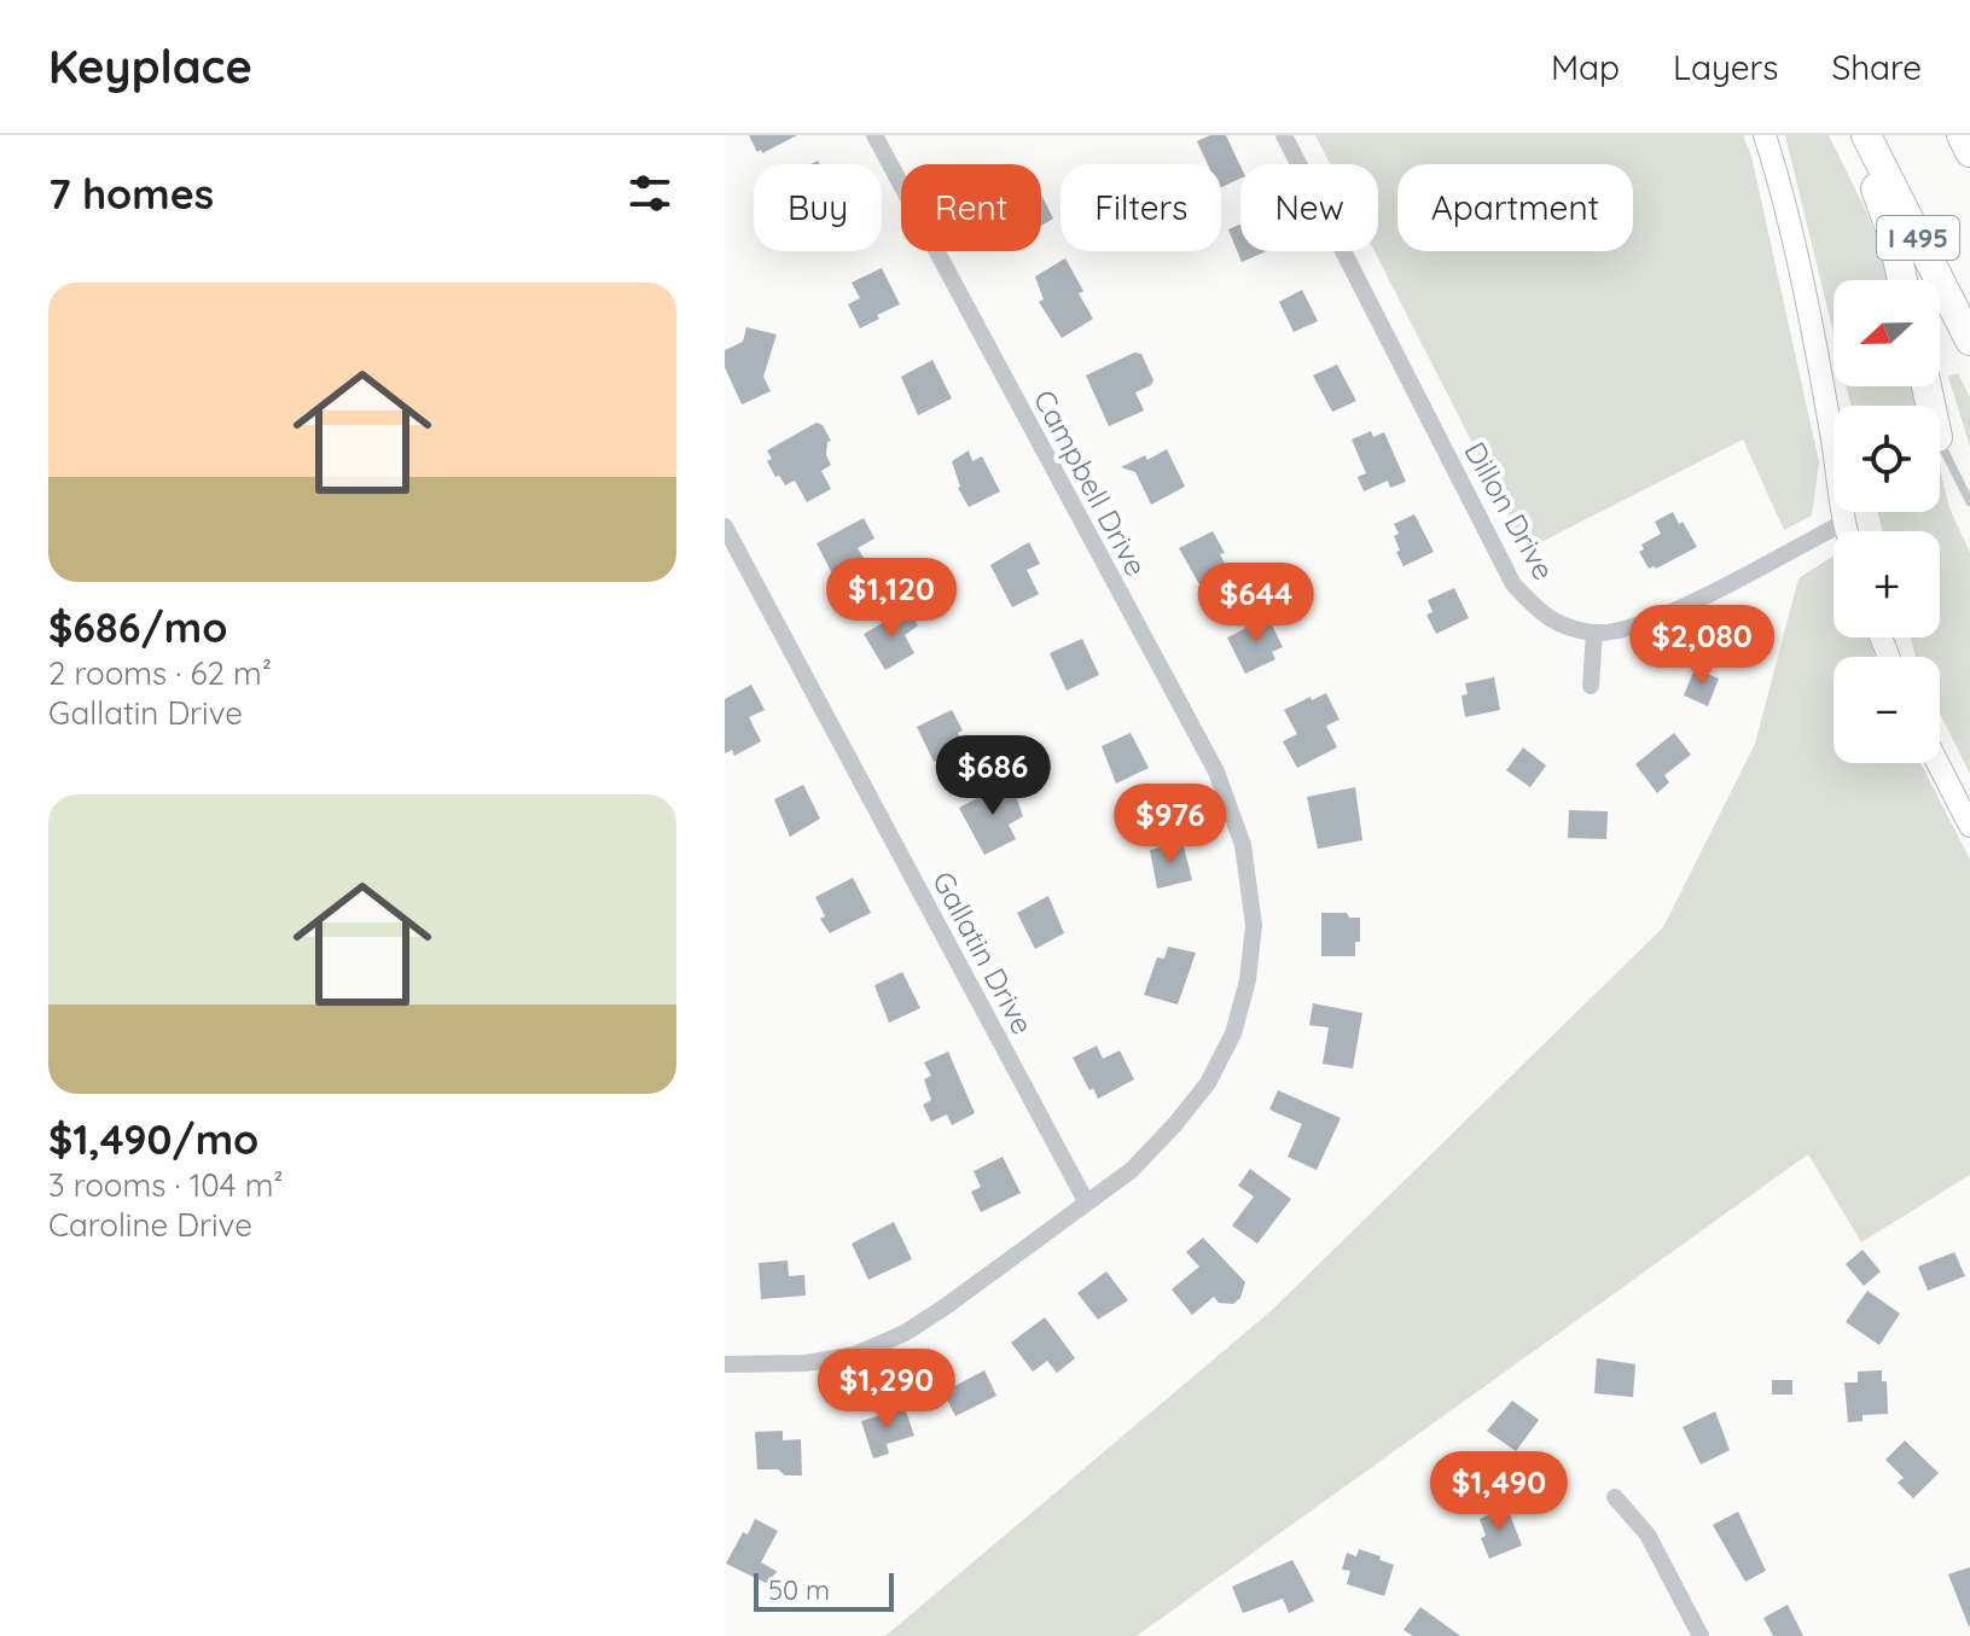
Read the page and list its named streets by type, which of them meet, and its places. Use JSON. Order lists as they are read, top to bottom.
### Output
{
  "streets": {
    "highway": ["I 495"],
    "street": ["Campbell Drive", "Dillon Drive", "Gallatin Drive"]
  },
  "crossings": [
    ["Campbell Drive", "Gallatin Drive"]
  ],
  "scale_bar": "50 m",
  "north": "left",
  "page": {
    "header": "Keyplace",
    "nav": ["Map", "Layers", "Share"],
    "heading": "7 homes",
    "chip": [
      "Buy",
      "Rent",
      "Filters",
      "New",
      "Apartment"
    ],
    "list": [
      {
        "name": "$686/mo",
        "note": "2 rooms · 62 m² · Gallatin Drive"
      },
      {
        "name": "$1,490/mo",
        "note": "3 rooms · 104 m² · Caroline Drive"
      }
    ],
    "map_buttons": ["+", "−"],
    "price": [
      "$1,120",
      "$644",
      "$2,080",
      "$686",
      "$976",
      "$1,290",
      "$1,490"
    ],
    "scale": "50 m"
  }
}
